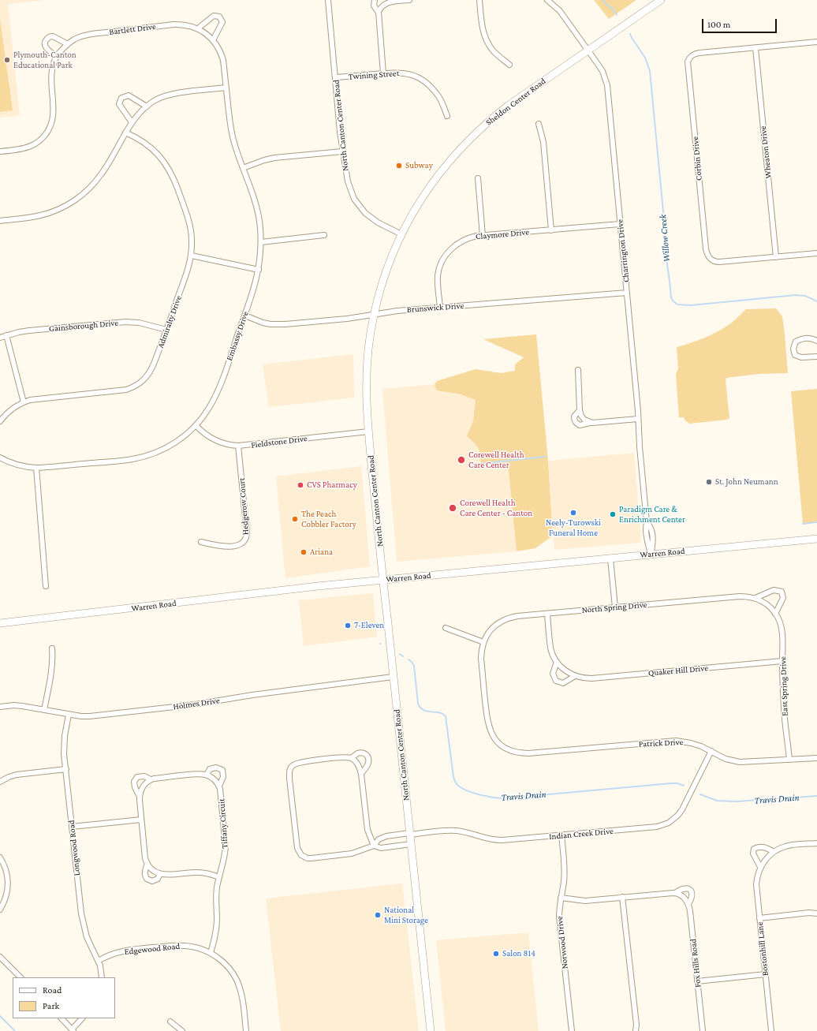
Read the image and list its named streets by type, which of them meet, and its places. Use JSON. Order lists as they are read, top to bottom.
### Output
{
  "streets": {
    "main road": ["Sheldon Center Road", "North Canton Center Road", "Warren Road"],
    "street": [
      "Bartlett Drive",
      "Twining Street",
      "Wheaton Drive",
      "Corbin Drive",
      "Claymore Drive",
      "Charrington Drive",
      "Brunswick Drive",
      "Admiralty Drive",
      "Gainsborough Drive",
      "Embassy Drive",
      "Fieldstone Drive",
      "Hedgerow Court",
      "North Spring Drive",
      "Quaker Hill Drive",
      "East Spring Drive",
      "Holmes Drive",
      "Patrick Drive",
      "Tiffany Circuit",
      "Indian Creek Drive",
      "Longwood Road",
      "Norwood Drive",
      "Edgewood Road",
      "Bostonhill Lane",
      "Fox Hills Road"
    ]
  },
  "crossings": [
    ["Bartlett Drive", "Embassy Drive"],
    ["Twining Street", "North Canton Center Road"],
    ["Sheldon Center Road", "North Canton Center Road"],
    ["Sheldon Center Road", "Charrington Drive"],
    ["North Canton Center Road", "Brunswick Drive"],
    ["North Canton Center Road", "Fieldstone Drive"],
    ["North Canton Center Road", "Warren Road"],
    ["North Canton Center Road", "Holmes Drive"],
    ["North Canton Center Road", "Indian Creek Drive"],
    ["Wheaton Drive", "Corbin Drive"],
    ["Claymore Drive", "Charrington Drive"],
    ["Claymore Drive", "Brunswick Drive"],
    ["Charrington Drive", "Brunswick Drive"],
    ["Charrington Drive", "Warren Road"],
    ["Brunswick Drive", "Embassy Drive"],
    ["Admiralty Drive", "Gainsborough Drive"],
    ["Embassy Drive", "Fieldstone Drive"],
    ["Fieldstone Drive", "Hedgerow Court"],
    ["North Spring Drive", "Quaker Hill Drive"],
    ["North Spring Drive", "East Spring Drive"],
    ["North Spring Drive", "Patrick Drive"],
    ["Quaker Hill Drive", "East Spring Drive"],
    ["East Spring Drive", "Patrick Drive"],
    ["Holmes Drive", "Longwood Road"],
    ["Patrick Drive", "Indian Creek Drive"],
    ["Indian Creek Drive", "Norwood Drive"],
    ["Longwood Road", "Edgewood Road"]
  ],
  "water": ["Willow Creek", "Travis Drain"],
  "places": [
    "Plymouth-Canton Educational Park",
    "Subway",
    "Corewell Health Care Center",
    "St. John Neumann",
    "CVS Pharmacy",
    "Corewell Health Care Center - Canton",
    "Neely-Turowski Funeral Home",
    "Paradigm Care & Enrichment Center",
    "The Peach Cobbler Factory",
    "Ariana",
    "7-Eleven",
    "National Mini Storage",
    "Salon 814"
  ],
  "legend": ["Road", "Park"],
  "scale_bar": "100 m"
}
